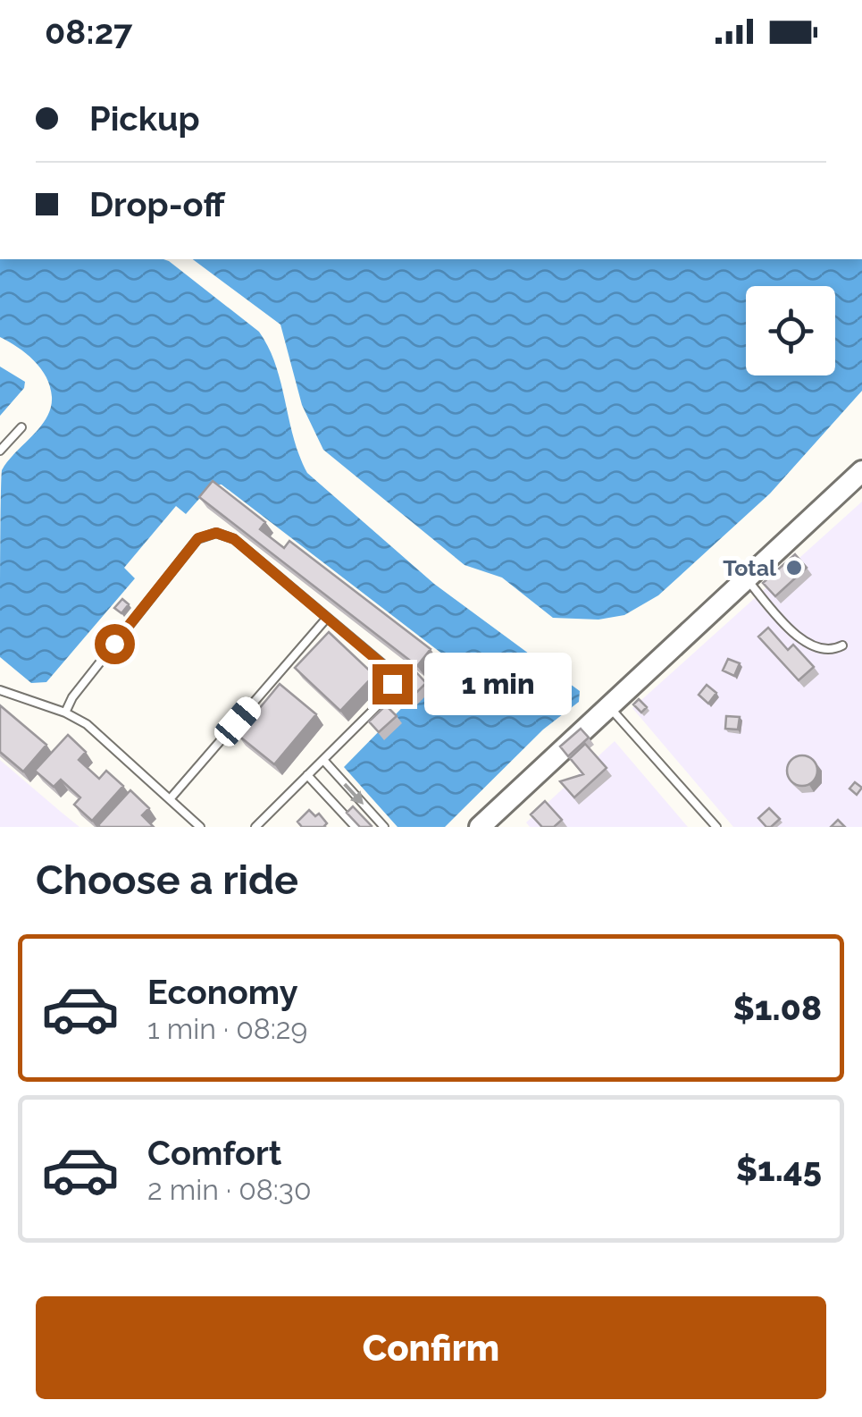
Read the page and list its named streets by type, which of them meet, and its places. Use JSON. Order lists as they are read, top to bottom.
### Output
{
  "places": ["Total"],
  "page": {
    "status": "08:27",
    "banner": ["Pickup", "Drop-off"],
    "bubble": "1 min",
    "heading": "Choose a ride",
    "list": [
      {
        "name": "Economy",
        "note": "1 min · 08:29",
        "value": "$1.08"
      },
      {
        "name": "Comfort",
        "note": "2 min · 08:30",
        "value": "$1.45"
      }
    ],
    "buttons": "Confirm"
  }
}
